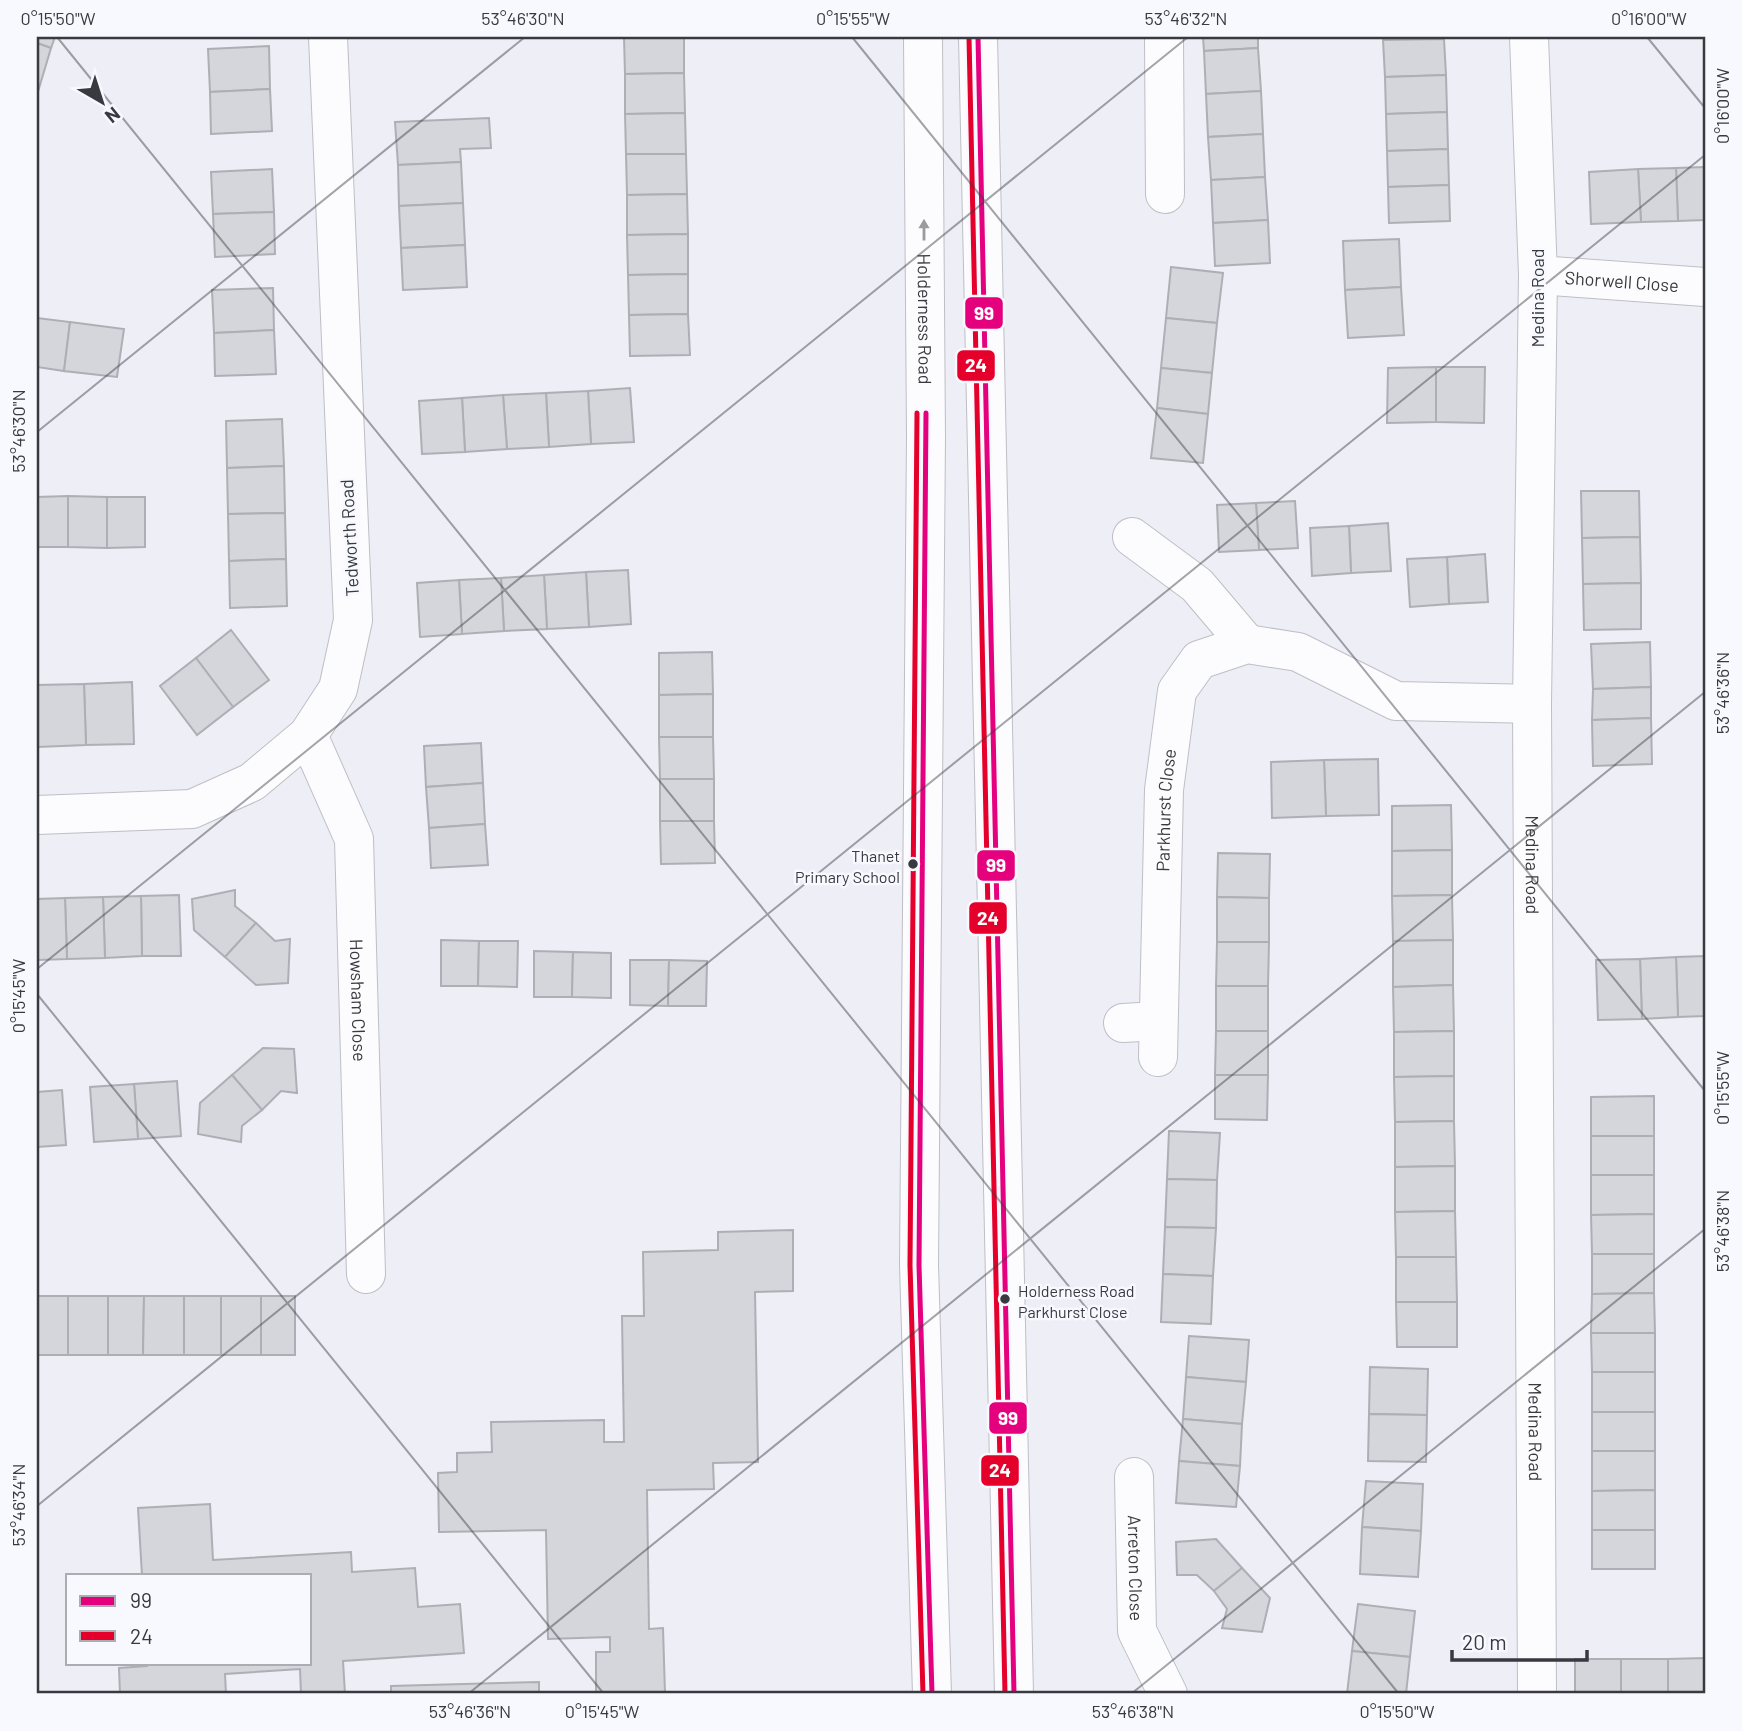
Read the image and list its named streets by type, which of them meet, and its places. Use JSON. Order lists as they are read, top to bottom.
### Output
{
  "streets": {
    "main road": [
      "Shorwell Close",
      "Medina Road",
      "Holderness Road",
      "Tedworth Road",
      "Parkhurst Close",
      "Howsham Close",
      "Arreton Close"
    ]
  },
  "crossings": [
    ["Shorwell Close", "Medina Road"],
    ["Medina Road", "Parkhurst Close"],
    ["Tedworth Road", "Howsham Close"]
  ],
  "places": ["Thanet Primary School", "Holderness Road Parkhurst Close"],
  "lines": ["transit line 99", "transit line 24"],
  "legend": ["99", "24"],
  "scale_bar": "20 m",
  "north": "bottom right",
  "coordinates": [
    "0°15'50\"W",
    "53°46'30\"N",
    "0°15'55\"W",
    "53°46'32\"N",
    "0°16'00\"W",
    "53°46'36\"N",
    "0°15'45\"W",
    "53°46'38\"N",
    "53°46'34\"N"
  ]
}
